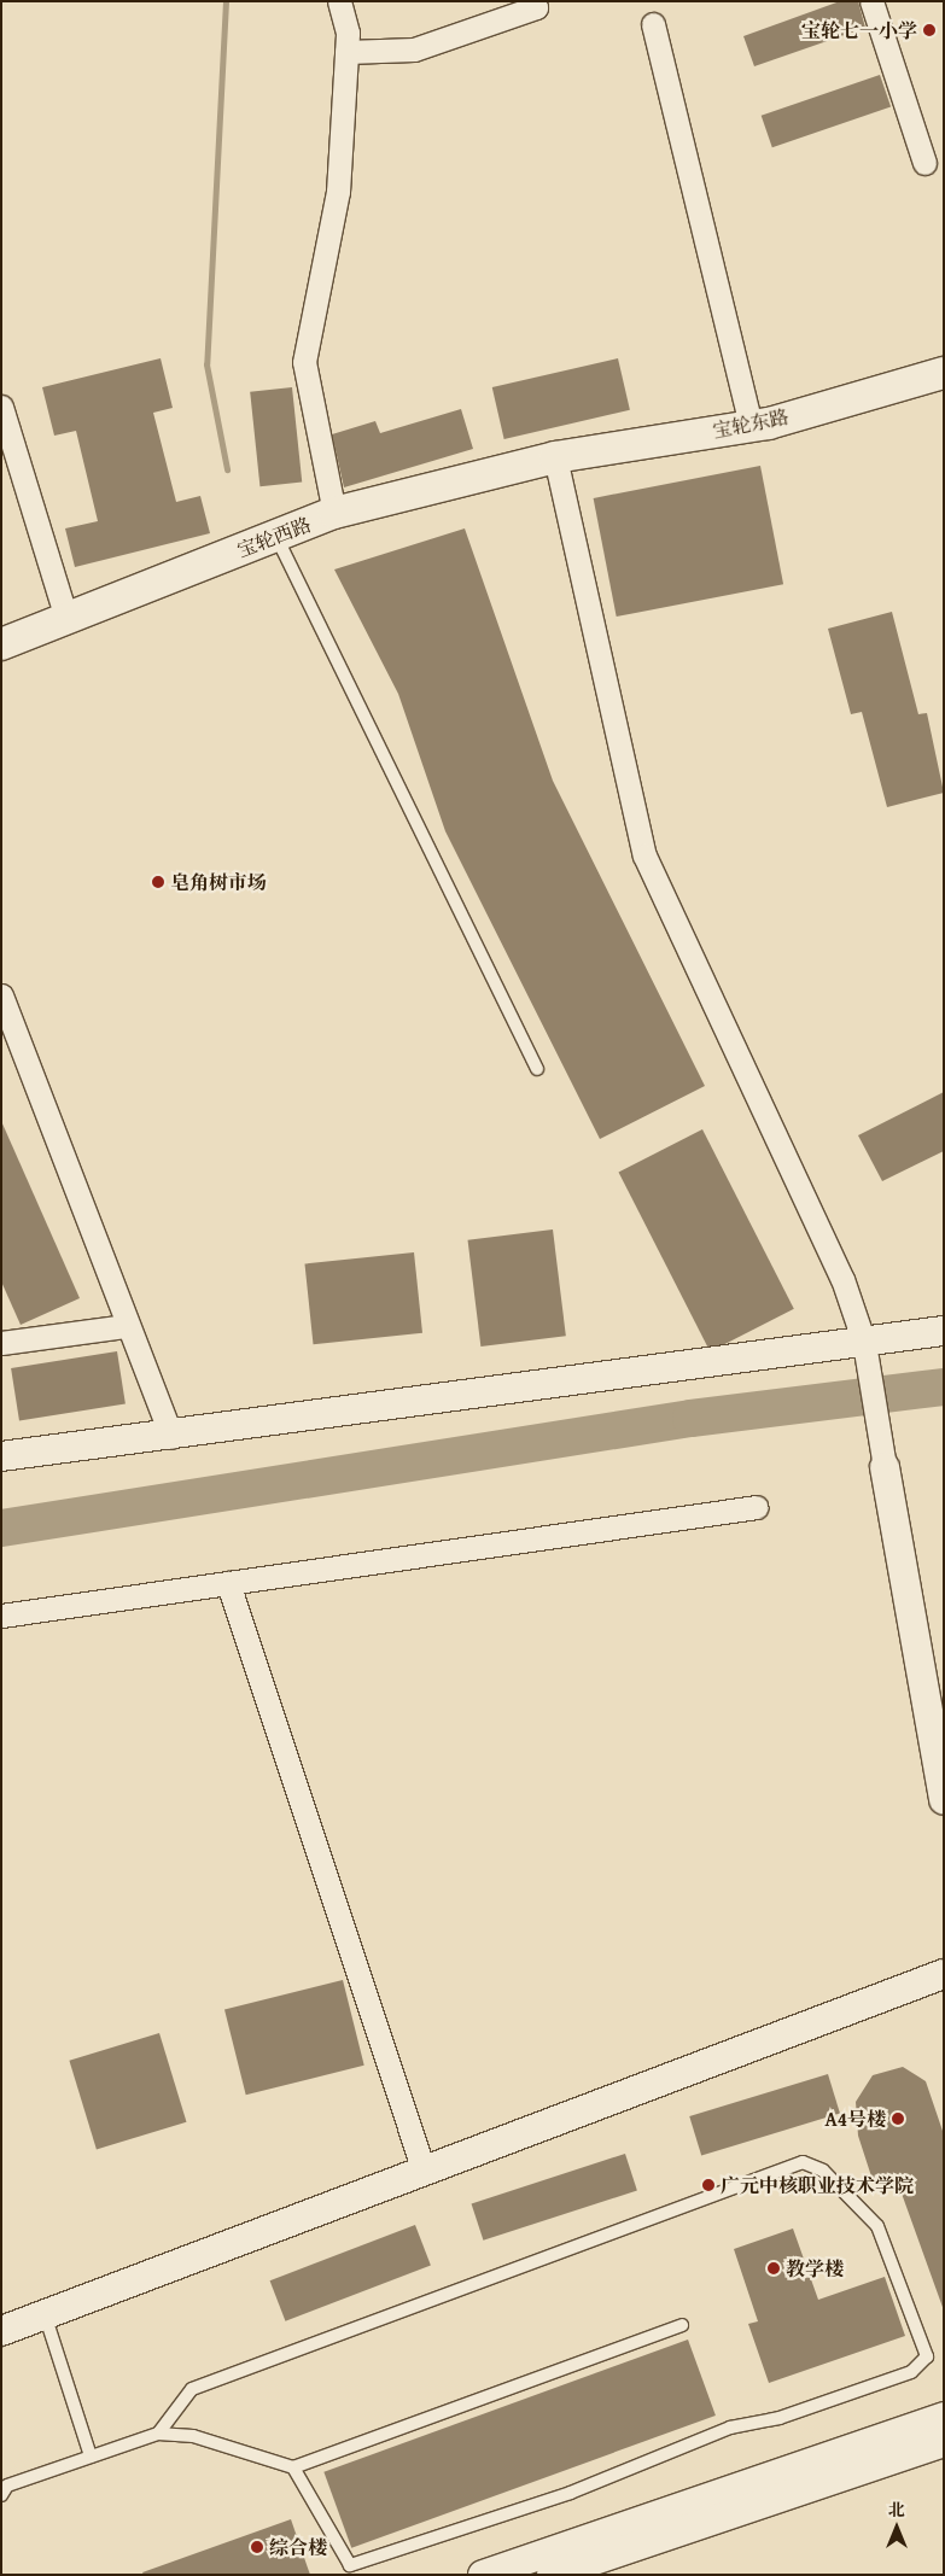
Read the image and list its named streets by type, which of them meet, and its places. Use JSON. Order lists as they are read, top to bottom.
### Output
{
  "streets": {
    "main road": ["宝轮东路", "宝轮西路"]
  },
  "crossings": [
    ["宝轮东路", "宝轮西路"]
  ],
  "places": [
    "宝轮七一小学",
    "皂角树市场",
    "A4号楼",
    "广元中核职业技术学院",
    "教学楼",
    "综合楼"
  ],
  "north": "top"
}
